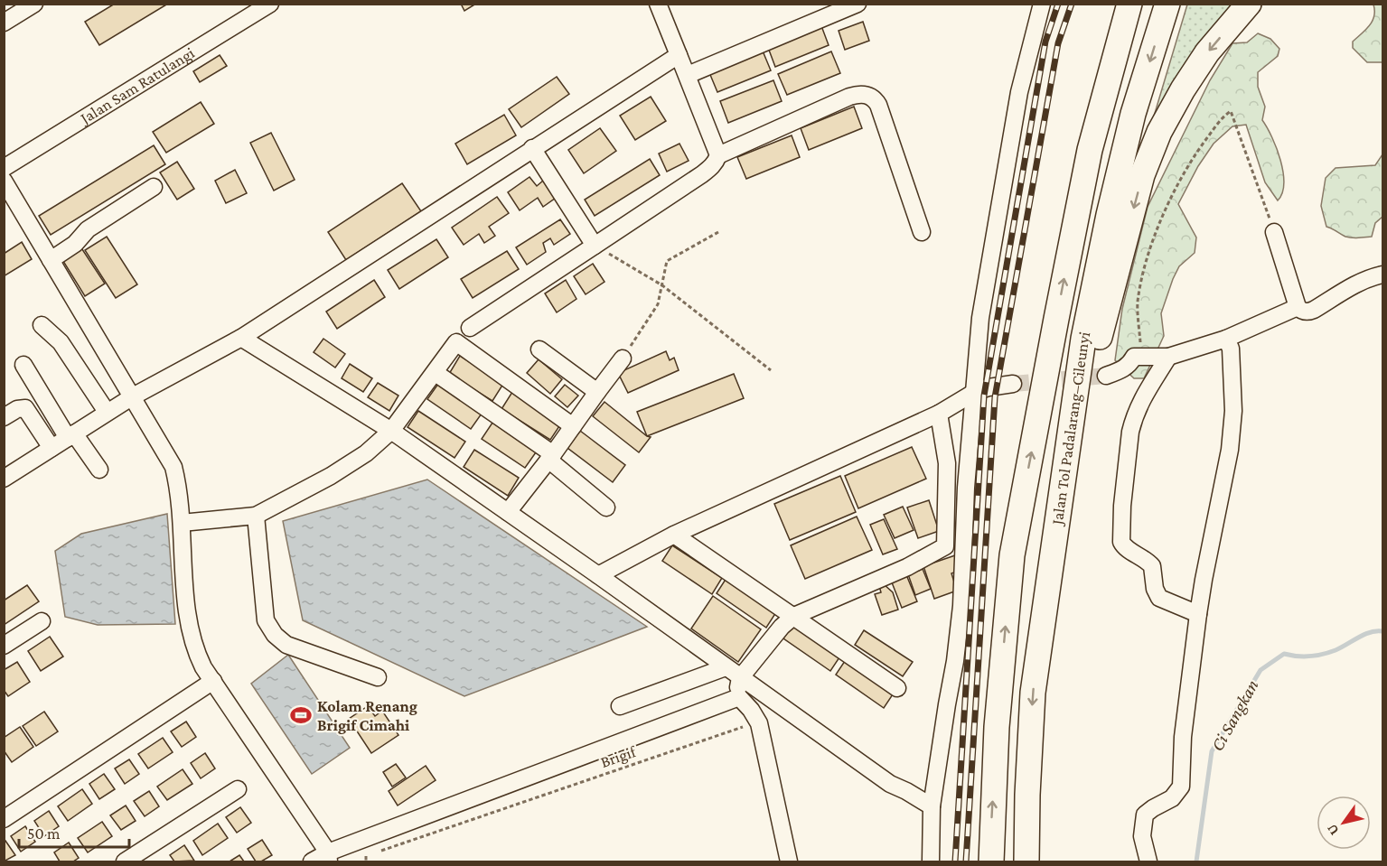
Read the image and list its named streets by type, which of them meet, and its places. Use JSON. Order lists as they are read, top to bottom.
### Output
{
  "streets": {
    "highway": ["Jalan Tol Padalarang–Cileunyi"],
    "street": ["Jalan Sam Ratulangi"],
    "path": ["Brigif"]
  },
  "water": ["Ci Sangkan"],
  "places": {
    "sports": ["Kolam Renang Brigif Cimahi"]
  },
  "scale_bar": "50 m",
  "north": "bottom left"
}
